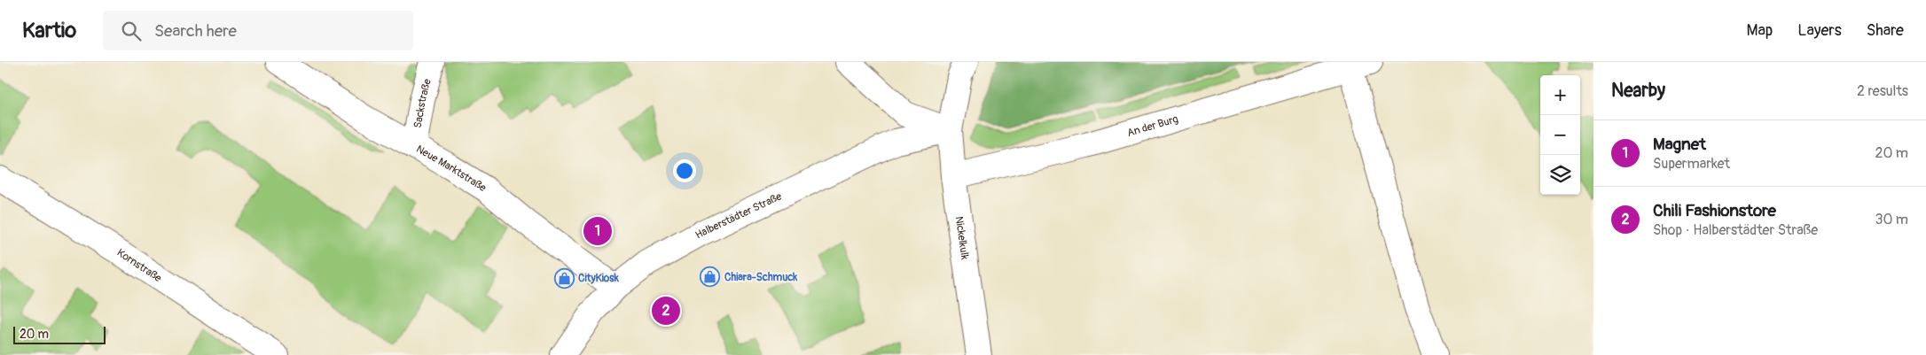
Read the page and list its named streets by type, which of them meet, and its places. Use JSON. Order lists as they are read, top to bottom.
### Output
{
  "streets": {
    "street": [
      "Sackstraße",
      "An der Burg",
      "Neue Marktstraße",
      "Halberstädter Straße",
      "Nickelkulk",
      "Kornstraße"
    ]
  },
  "crossings": [
    ["Sackstraße", "Neue Marktstraße"],
    ["An der Burg", "Nickelkulk"],
    ["Neue Marktstraße", "Halberstädter Straße"],
    ["Halberstädter Straße", "Nickelkulk"]
  ],
  "places": {
    "shop": ["Chiara-Schmuck", "CityKiosk"]
  },
  "scale_bar": "20 m",
  "page": {
    "header": "Kartio",
    "search": "Search here",
    "nav": ["Map", "Layers", "Share"],
    "heading": ["Nearby", "2 results"],
    "map_buttons": ["+", "−"],
    "list": [
      {
        "mark": "1",
        "name": "Magnet",
        "note": "Supermarket",
        "value": "20 m"
      },
      {
        "mark": "2",
        "name": "Chili Fashionstore",
        "note": "Shop · Halberstädter Straße",
        "value": "30 m"
      }
    ],
    "pins": ["1", "2"],
    "scale": "20 m"
  }
}
